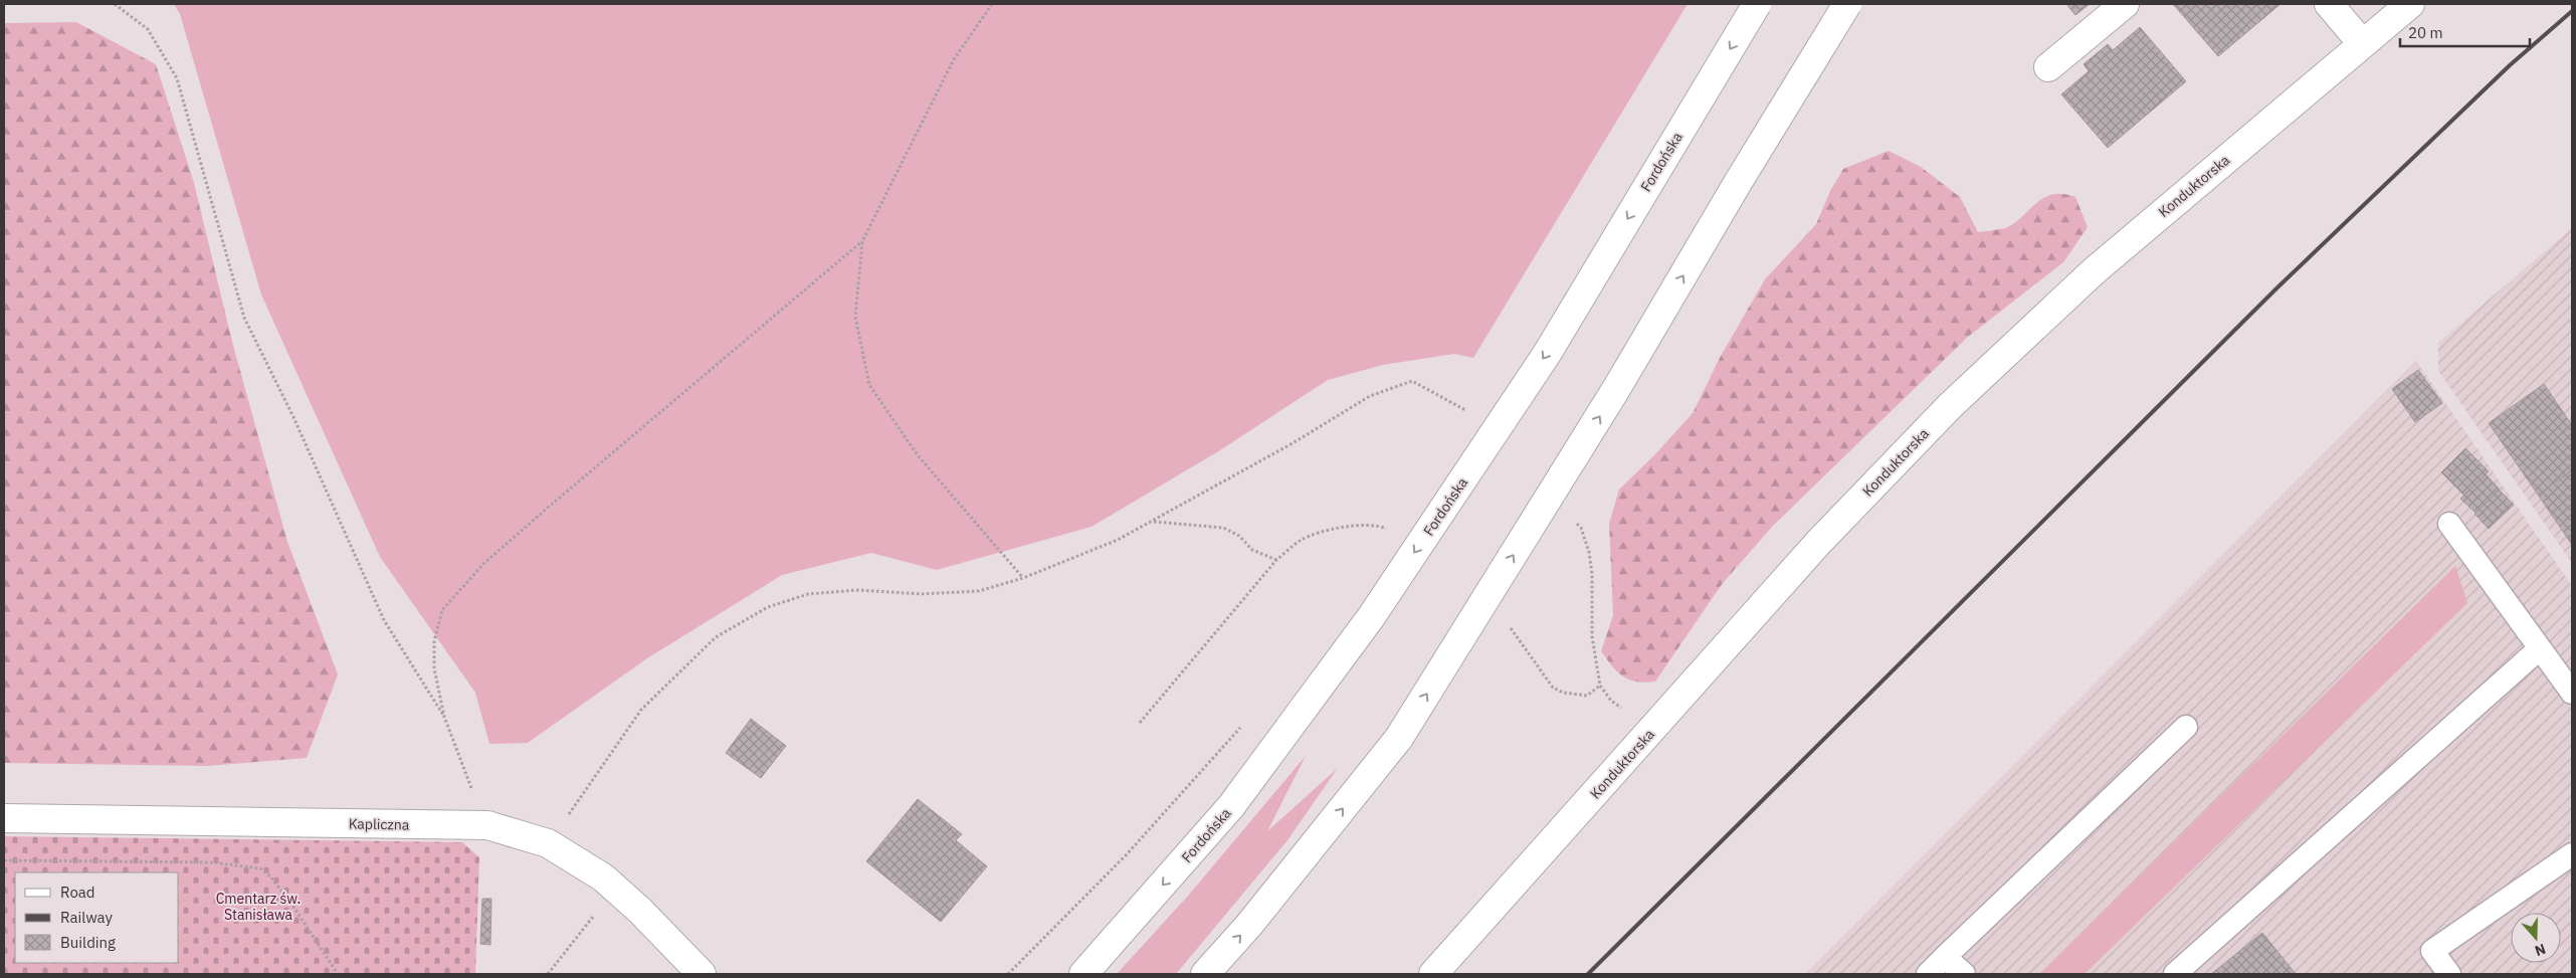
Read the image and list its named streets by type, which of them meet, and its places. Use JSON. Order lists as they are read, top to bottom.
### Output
{
  "streets": {
    "main road": ["Fordońska", "Konduktorska", "Kapliczna"]
  },
  "parks": ["Cmentarz św. Stanisława"],
  "legend": ["Road", "Railway", "Building"],
  "scale_bar": "20 m",
  "north": "bottom"
}
